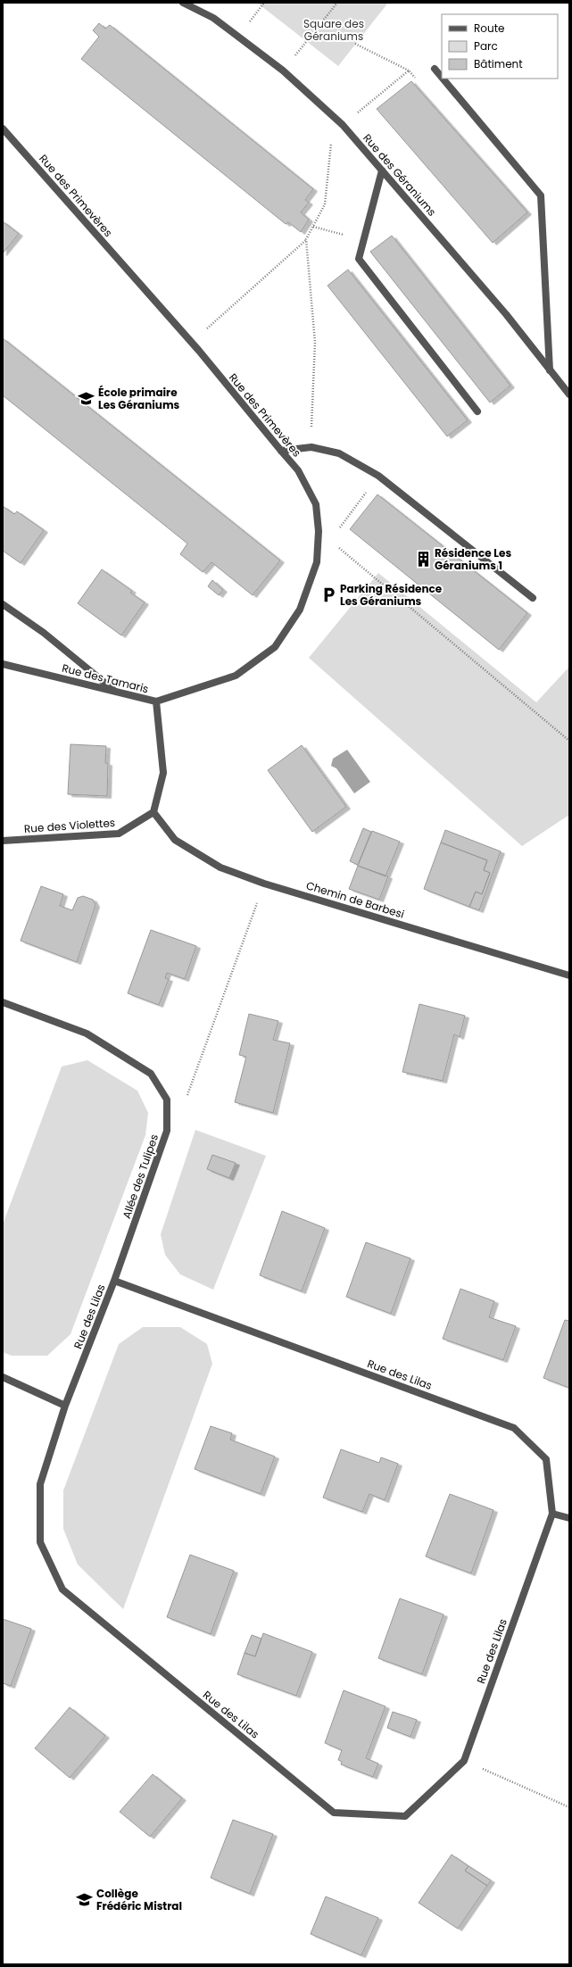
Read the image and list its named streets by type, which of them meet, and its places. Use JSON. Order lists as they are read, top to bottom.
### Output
{
  "streets": {
    "street": [
      "Rue des Géraniums",
      "Rue des Primevères",
      "Rue des Tamaris",
      "Rue des Violettes",
      "Chemin de Barbesi",
      "Allée des Tulipes",
      "Rue des Lilas"
    ]
  },
  "crossings": [
    ["Rue des Primevères", "Rue des Tamaris"],
    ["Rue des Tamaris", "Rue des Violettes"],
    ["Rue des Tamaris", "Chemin de Barbesi"],
    ["Rue des Violettes", "Chemin de Barbesi"],
    ["Allée des Tulipes", "Rue des Lilas"]
  ],
  "parks": ["Square des Géraniums"],
  "places": {
    "school or university": ["École primaire Les Géraniums", "Collège Frédéric Mistral"],
    "building": ["Résidence Les Géraniums 1"],
    "parking": ["Parking Résidence Les Géraniums"]
  },
  "legend": ["Route", "Parc", "Bâtiment"]
}
